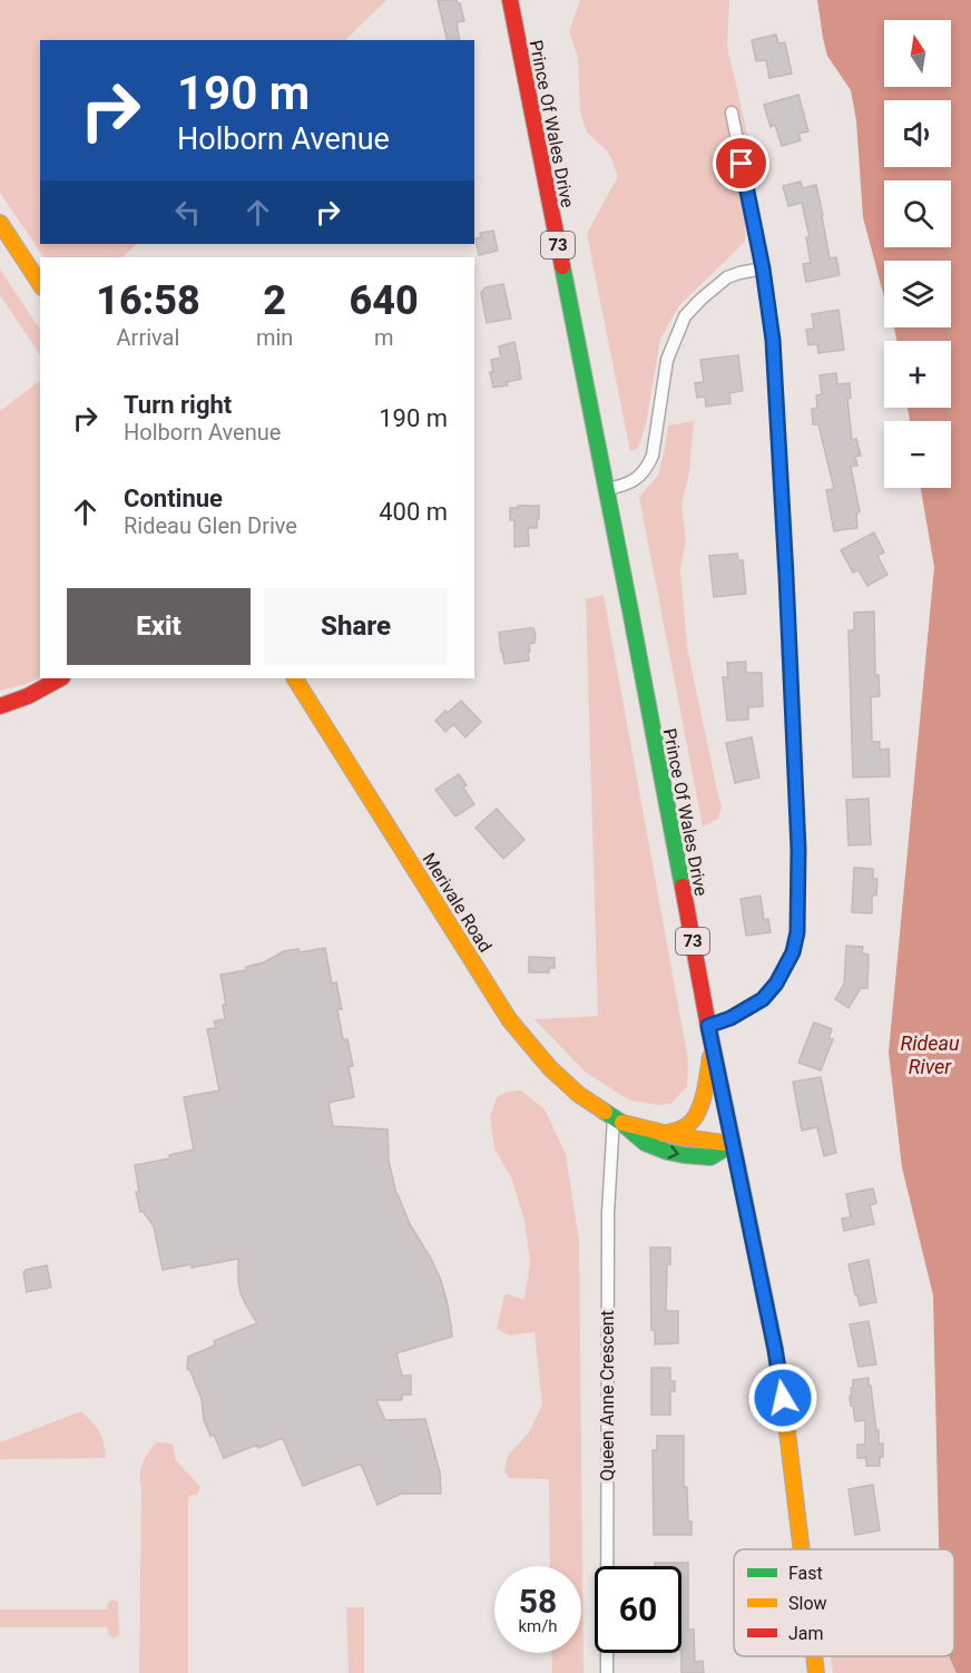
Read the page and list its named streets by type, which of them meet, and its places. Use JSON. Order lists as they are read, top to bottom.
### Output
{
  "streets": {
    "main road": ["Prince Of Wales Drive", "73", "Merivale Road"],
    "street": ["Queen Anne Crescent"]
  },
  "crossings": [
    ["Prince Of Wales Drive", "Merivale Road"],
    ["Merivale Road", "Queen Anne Crescent"]
  ],
  "water": ["Rideau River"],
  "legend": ["Fast", "Slow", "Jam"],
  "north": "top",
  "page": {
    "map_buttons": ["+", "−"],
    "turn": ["190 m", "Holborn Avenue"],
    "eta": [
      "16:58",
      "Arrival",
      "2",
      "min",
      "640",
      "m"
    ],
    "list": [
      {
        "name": "Turn right",
        "note": "Holborn Avenue",
        "value": "190 m"
      },
      {
        "name": "Continue",
        "note": "Rideau Glen Drive",
        "value": "400 m"
      }
    ],
    "buttons": ["Exit", "Share"],
    "speed": "58 km/h",
    "limit": "60"
  }
}
